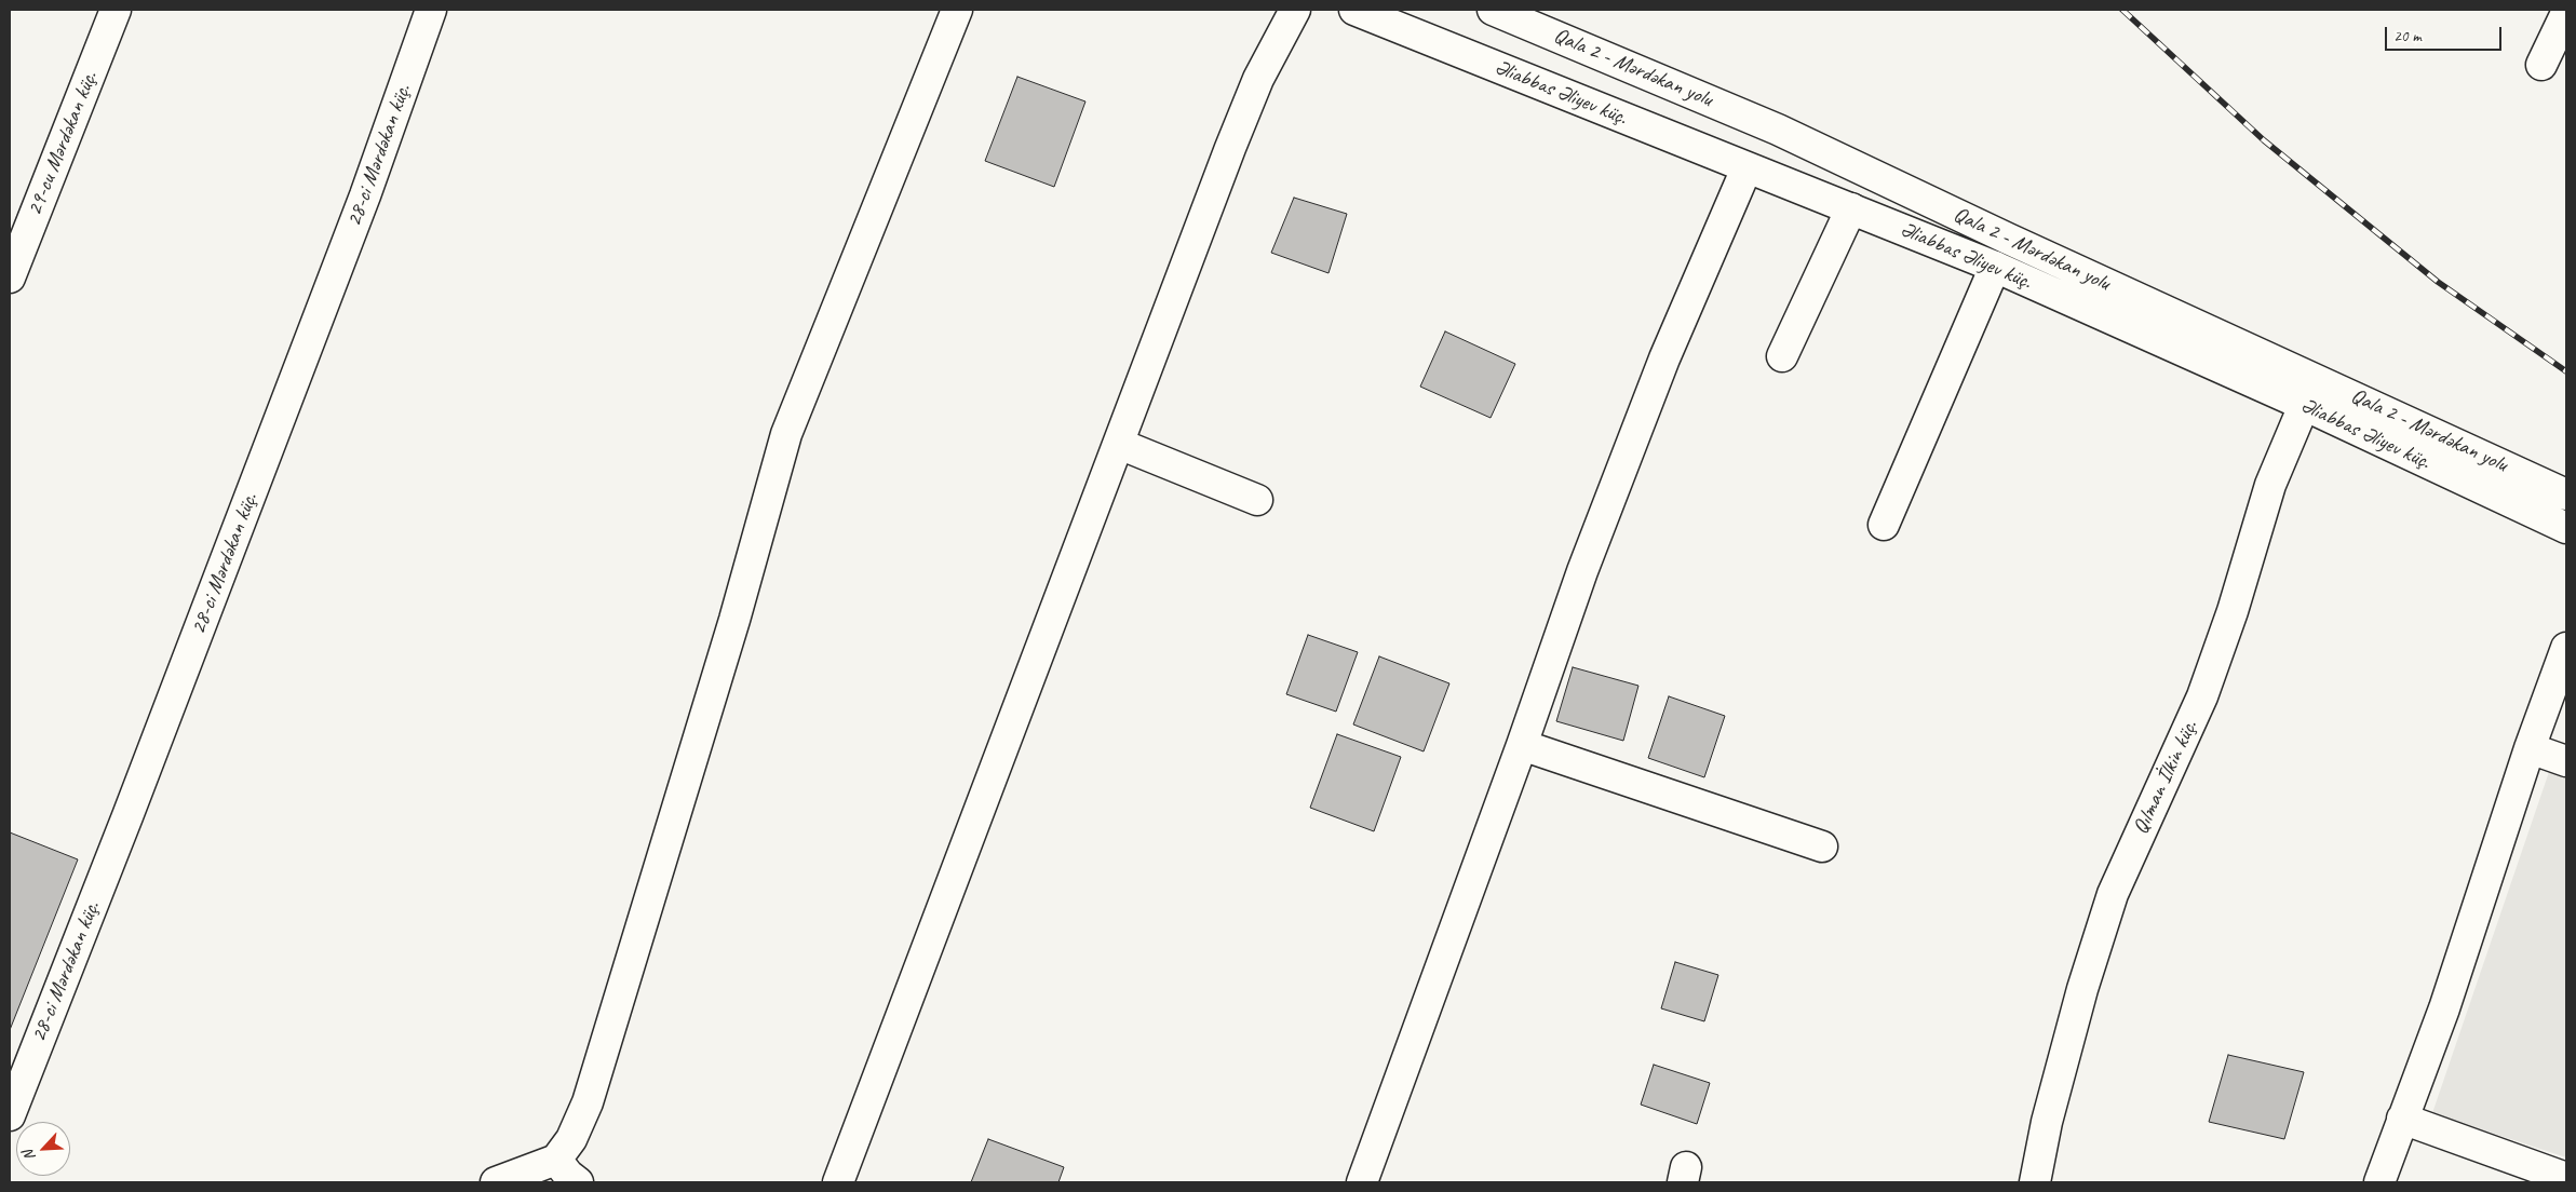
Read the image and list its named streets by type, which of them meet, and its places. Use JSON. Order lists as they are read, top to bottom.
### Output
{
  "streets": {
    "street": [
      "Qala 2 - Mərdəkan yolu",
      "Əliabbas Əliyev küç.",
      "29-cu Mərdəkan küç.",
      "28-ci Mərdəkan küç.",
      "Qılman İlkin küç."
    ]
  },
  "crossings": [
    ["Qala 2 - Mərdəkan yolu", "Qılman İlkin küç."],
    ["Əliabbas Əliyev küç.", "Qılman İlkin küç."]
  ],
  "scale_bar": "20 m",
  "north": "bottom left"
}
